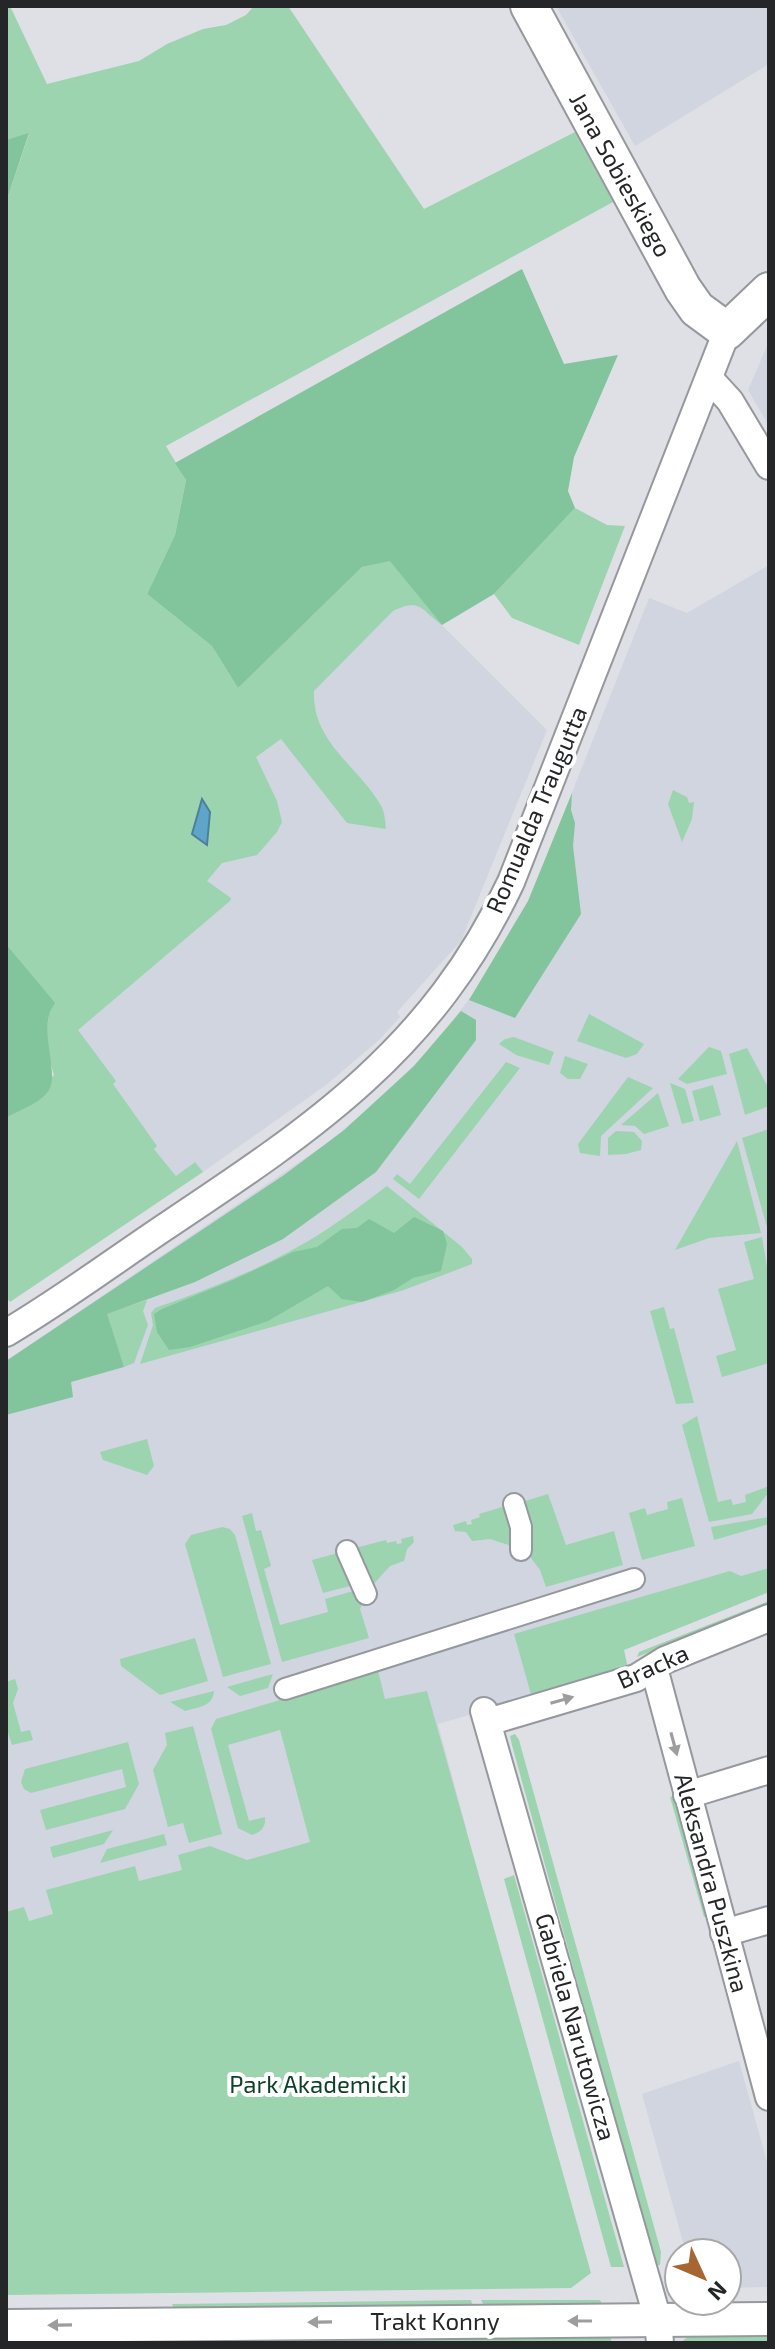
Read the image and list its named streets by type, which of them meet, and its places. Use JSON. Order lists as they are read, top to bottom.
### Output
{
  "streets": {
    "main road": ["Jana Sobieskiego", "Romualda Traugutta"],
    "street": [
      "Bracka",
      "Aleksandra Puszkina",
      "Gabriela Narutowicza",
      "Trakt Konny"
    ]
  },
  "crossings": [
    ["Jana Sobieskiego", "Romualda Traugutta"],
    ["Bracka", "Aleksandra Puszkina"],
    ["Bracka", "Gabriela Narutowicza"],
    ["Gabriela Narutowicza", "Trakt Konny"]
  ],
  "one_way": ["Trakt Konny"],
  "parks": ["Park Akademicki"],
  "north": "bottom right"
}
